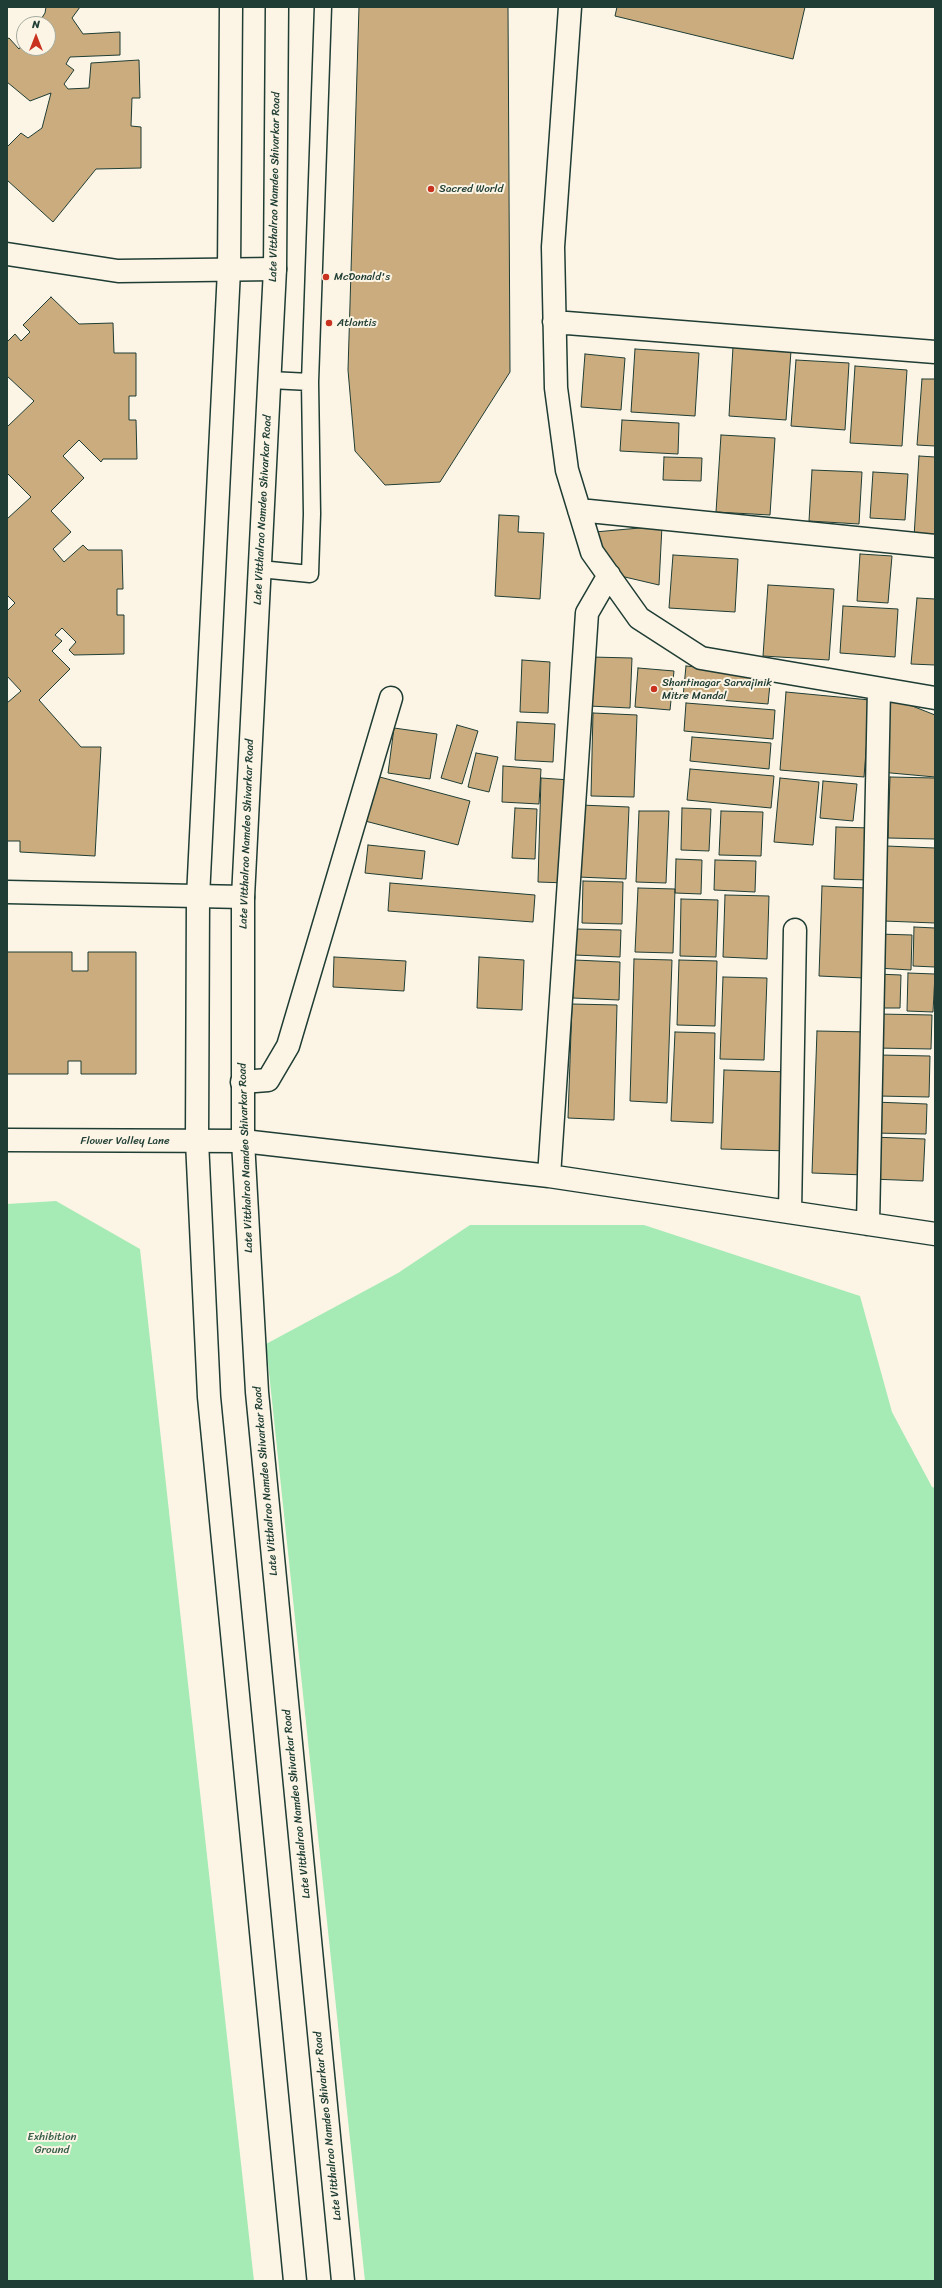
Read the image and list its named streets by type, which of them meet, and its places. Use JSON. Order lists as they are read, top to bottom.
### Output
{
  "streets": {
    "street": ["Late Vitthalrao Namdeo Shivarkar Road", "Flower Valley Lane"]
  },
  "crossings": [
    ["Late Vitthalrao Namdeo Shivarkar Road", "Flower Valley Lane"]
  ],
  "parks": ["Exhibition Ground"],
  "places": [
    "Sacred World",
    "McDonald's",
    "Atlantis",
    "Shantinagar Sarvajinik Mitre Mandal"
  ],
  "north": "top"
}
